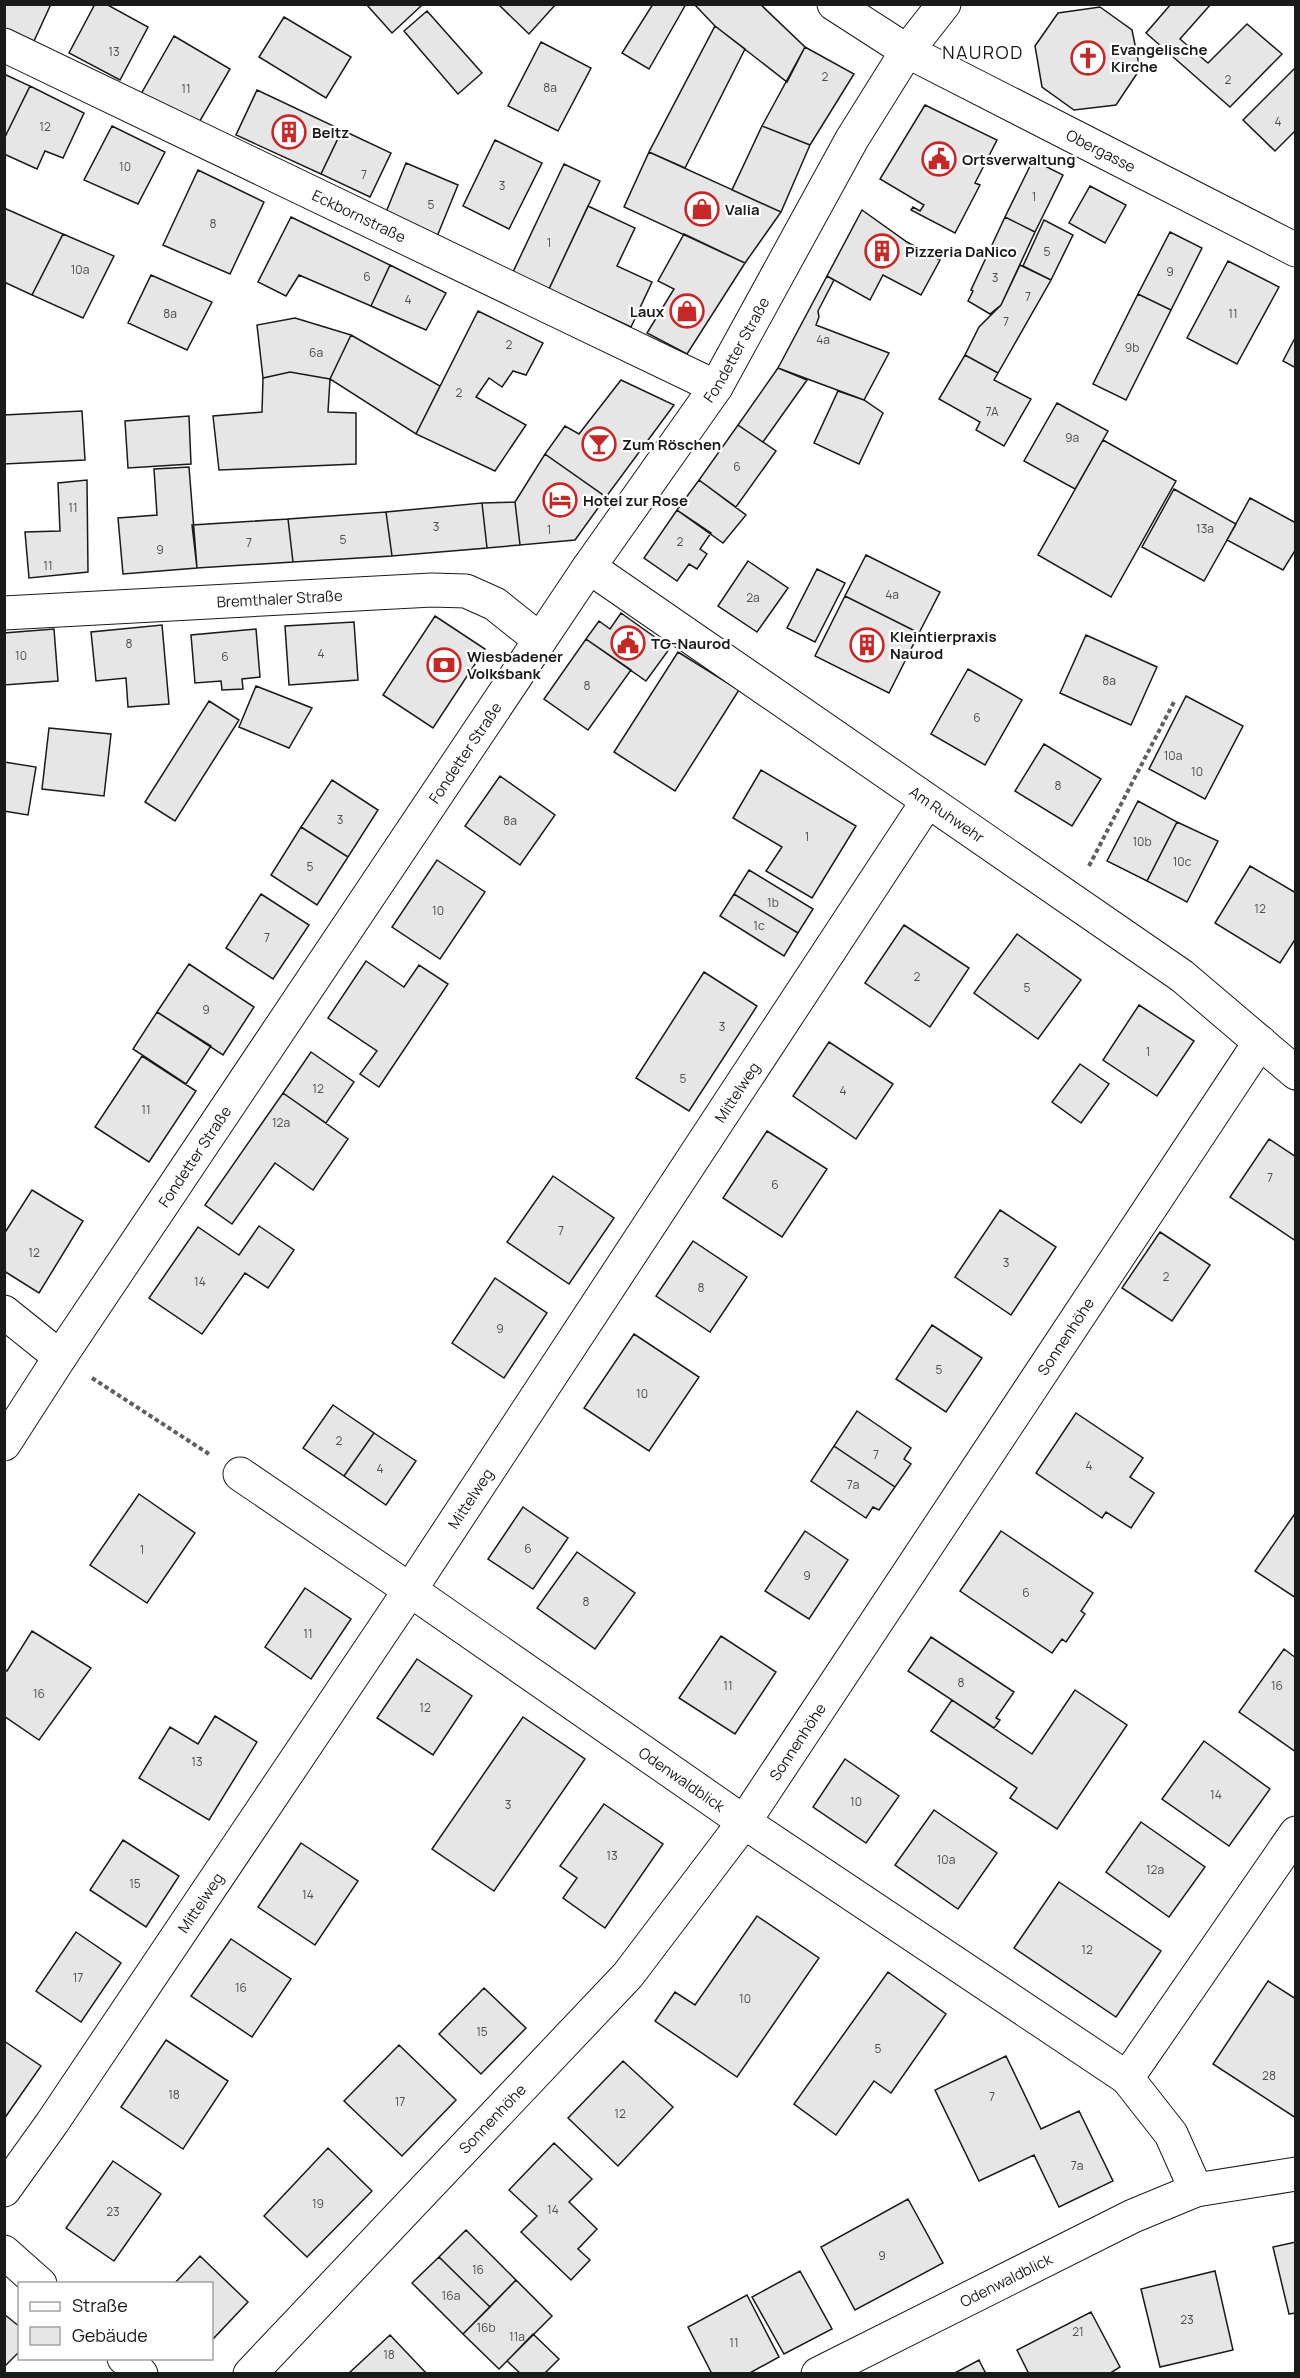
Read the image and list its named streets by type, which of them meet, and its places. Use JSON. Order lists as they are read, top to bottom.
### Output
{
  "streets": {
    "street": [
      "Obergasse",
      "Eckbornstraße",
      "Fondetter Straße",
      "Bremthaler Straße",
      "Am Ruhwehr",
      "Mittelweg",
      "Sonnenhöhe",
      "Odenwaldblick"
    ]
  },
  "crossings": [
    ["Obergasse", "Fondetter Straße"],
    ["Eckbornstraße", "Fondetter Straße"],
    ["Fondetter Straße", "Bremthaler Straße"],
    ["Fondetter Straße", "Am Ruhwehr"],
    ["Am Ruhwehr", "Mittelweg"],
    ["Am Ruhwehr", "Sonnenhöhe"],
    ["Mittelweg", "Odenwaldblick"],
    ["Sonnenhöhe", "Odenwaldblick"]
  ],
  "districts": ["NAUROD"],
  "places": {
    "church": ["Evangelische Kirche"],
    "building": ["Beltz", "Pizzeria DaNico", "Kleintierpraxis Naurod"],
    "public building": ["Ortsverwaltung", "TG-Naurod"],
    "shop": ["Valia", "Laux"],
    "bar": ["Zum Röschen"],
    "hotel": ["Hotel zur Rose"],
    "bank": ["Wiesbadener Volksbank"]
  },
  "house_numbers": [
    "13",
    "2",
    "2",
    "8a",
    "11",
    "4",
    "12",
    "10",
    "7",
    "3",
    "1",
    "5",
    "8",
    "1",
    "5",
    "10a",
    "9",
    "6",
    "3",
    "7",
    "4",
    "8a",
    "11",
    "7",
    "4a",
    "2",
    "9b",
    "6a",
    "2",
    "7A",
    "9a",
    "6",
    "11",
    "3",
    "13a",
    "1",
    "5",
    "2",
    "7",
    "9",
    "11",
    "4a",
    "2a",
    "8",
    "4",
    "10",
    "6",
    "8a",
    "8",
    "6",
    "10a",
    "10",
    "8",
    "3",
    "8a",
    "1",
    "10b",
    "10c",
    "5",
    "1b",
    "12",
    "10",
    "1c",
    "7",
    "2",
    "5",
    "9",
    "3",
    "1",
    "5",
    "12",
    "4",
    "11",
    "12a",
    "7",
    "6",
    "7",
    "12",
    "3",
    "2",
    "14",
    "8",
    "9",
    "5",
    "10",
    "2",
    "7",
    "4",
    "4",
    "7a",
    "6",
    "1",
    "9",
    "6",
    "8",
    "11",
    "8",
    "11",
    "16",
    "16",
    "12",
    "13",
    "14",
    "10",
    "3",
    "13",
    "10a",
    "12a",
    "15",
    "14",
    "12",
    "17",
    "16",
    "10",
    "15",
    "5",
    "28",
    "18",
    "7",
    "17",
    "12",
    "7a",
    "19",
    "14",
    "23",
    "9",
    "16",
    "16a",
    "23",
    "16b",
    "21",
    "11a",
    "11",
    "18"
  ],
  "legend": ["Straße", "Gebäude"]
}
